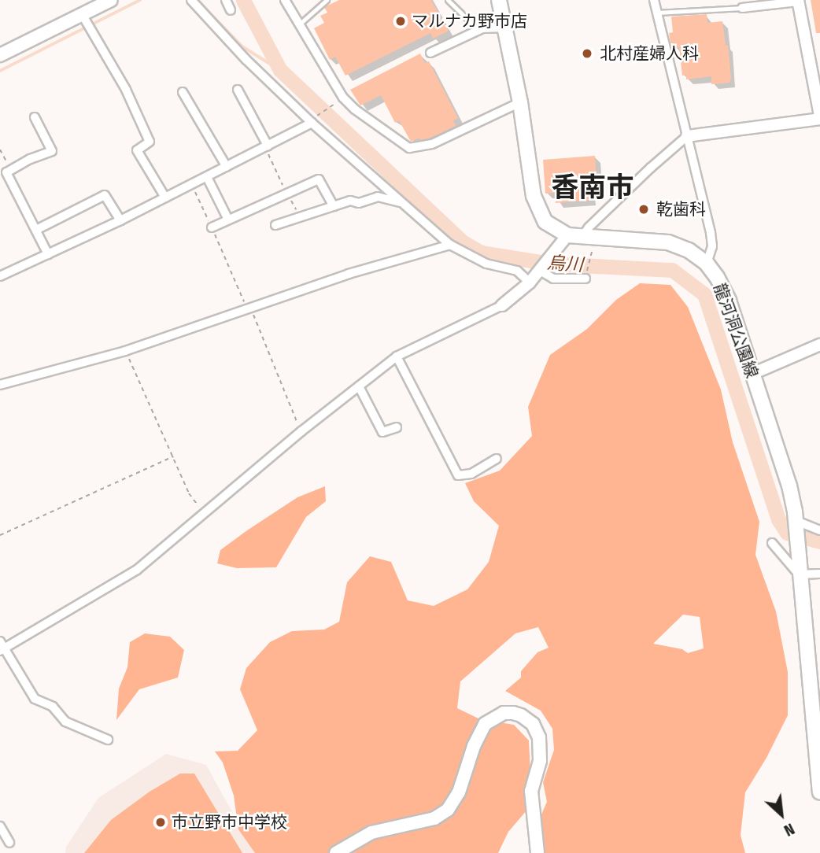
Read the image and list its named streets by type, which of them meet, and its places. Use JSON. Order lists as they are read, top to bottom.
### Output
{
  "streets": {
    "main road": ["龍河洞公園線"]
  },
  "districts": ["香南市"],
  "water": ["烏川"],
  "places": [
    "マルナカ野市店",
    "北村産婦人科",
    "乾歯科",
    "市立野市中学校"
  ],
  "north": "bottom right"
}
